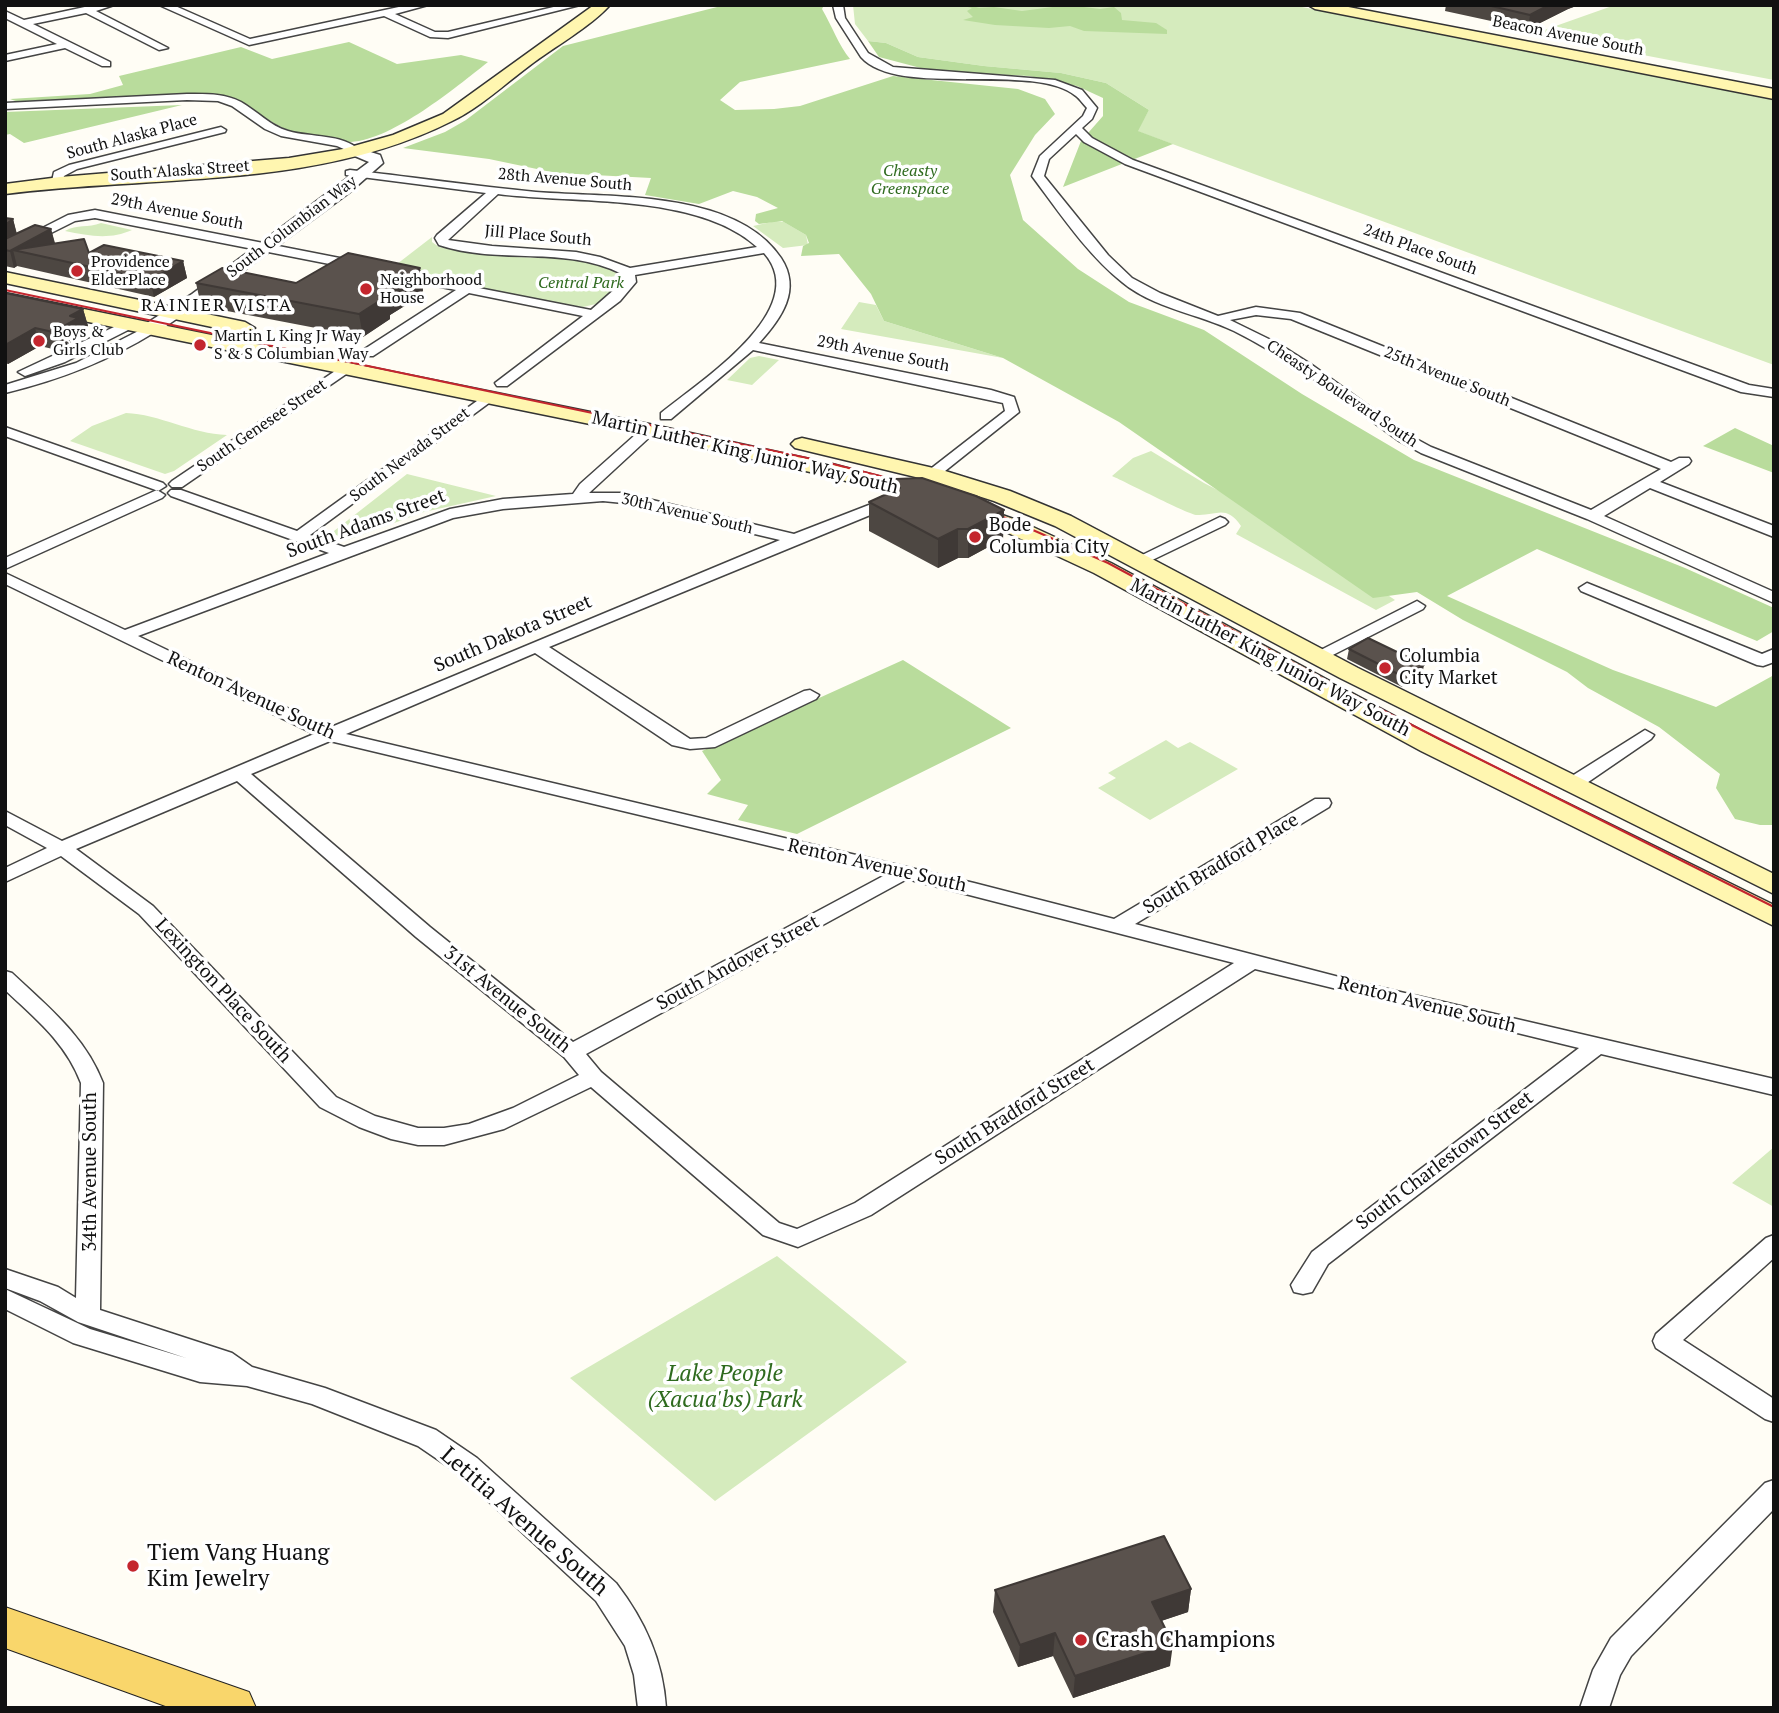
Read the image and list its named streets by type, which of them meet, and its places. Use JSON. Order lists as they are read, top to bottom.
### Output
{
  "streets": {
    "main road": [
      "Beacon Avenue South",
      "South Alaska Street",
      "South Columbian Way",
      "Martin Luther King Junior Way South"
    ],
    "street": [
      "South Alaska Place",
      "28th Avenue South",
      "29th Avenue South",
      "Jill Place South",
      "24th Place South",
      "25th Avenue South",
      "Cheasty Boulevard South",
      "South Genesee Street",
      "South Nevada Street",
      "30th Avenue South",
      "South Adams Street",
      "South Dakota Street",
      "Renton Avenue South",
      "South Bradford Place",
      "South Andover Street",
      "Lexington Place South",
      "31st Avenue South",
      "South Bradford Street",
      "South Charlestown Street",
      "34th Avenue South",
      "Letitia Avenue South"
    ]
  },
  "crossings": [
    ["South Alaska Place", "South Alaska Street"],
    ["South Alaska Street", "South Columbian Way"],
    ["28th Avenue South", "South Columbian Way"],
    ["28th Avenue South", "Jill Place South"],
    ["29th Avenue South", "South Columbian Way"],
    ["29th Avenue South", "South Nevada Street"],
    ["29th Avenue South", "South Dakota Street"],
    ["South Columbian Way", "Martin Luther King Junior Way South"],
    ["Jill Place South", "South Nevada Street"],
    ["24th Place South", "Cheasty Boulevard South"],
    ["25th Avenue South", "Cheasty Boulevard South"],
    ["South Genesee Street", "Martin Luther King Junior Way South"],
    ["Martin Luther King Junior Way South", "South Nevada Street"],
    ["Martin Luther King Junior Way South", "South Dakota Street"],
    ["30th Avenue South", "South Adams Street"],
    ["30th Avenue South", "South Dakota Street"],
    ["South Adams Street", "Renton Avenue South"],
    ["South Dakota Street", "Renton Avenue South"],
    ["South Dakota Street", "Lexington Place South"],
    ["South Dakota Street", "31st Avenue South"],
    ["Renton Avenue South", "South Bradford Place"],
    ["Renton Avenue South", "South Andover Street"],
    ["Renton Avenue South", "South Bradford Street"],
    ["Renton Avenue South", "South Charlestown Street"],
    ["South Andover Street", "31st Avenue South"],
    ["Lexington Place South", "31st Avenue South"],
    ["31st Avenue South", "South Bradford Street"],
    ["34th Avenue South", "Letitia Avenue South"]
  ],
  "districts": ["RAINIER VISTA"],
  "parks": ["Cheasty Greenspace", "Central Park", "Lake People (Xacua'bs) Park"],
  "places": [
    "Providence ElderPlace",
    "Neighborhood House",
    "Boys & Girls Club",
    "Martin L King Jr Way S & S Columbian Way",
    "Bode Columbia City",
    "Columbia City Market",
    "Tiem Vang Huang Kim Jewelry",
    "Crash Champions"
  ]
}
